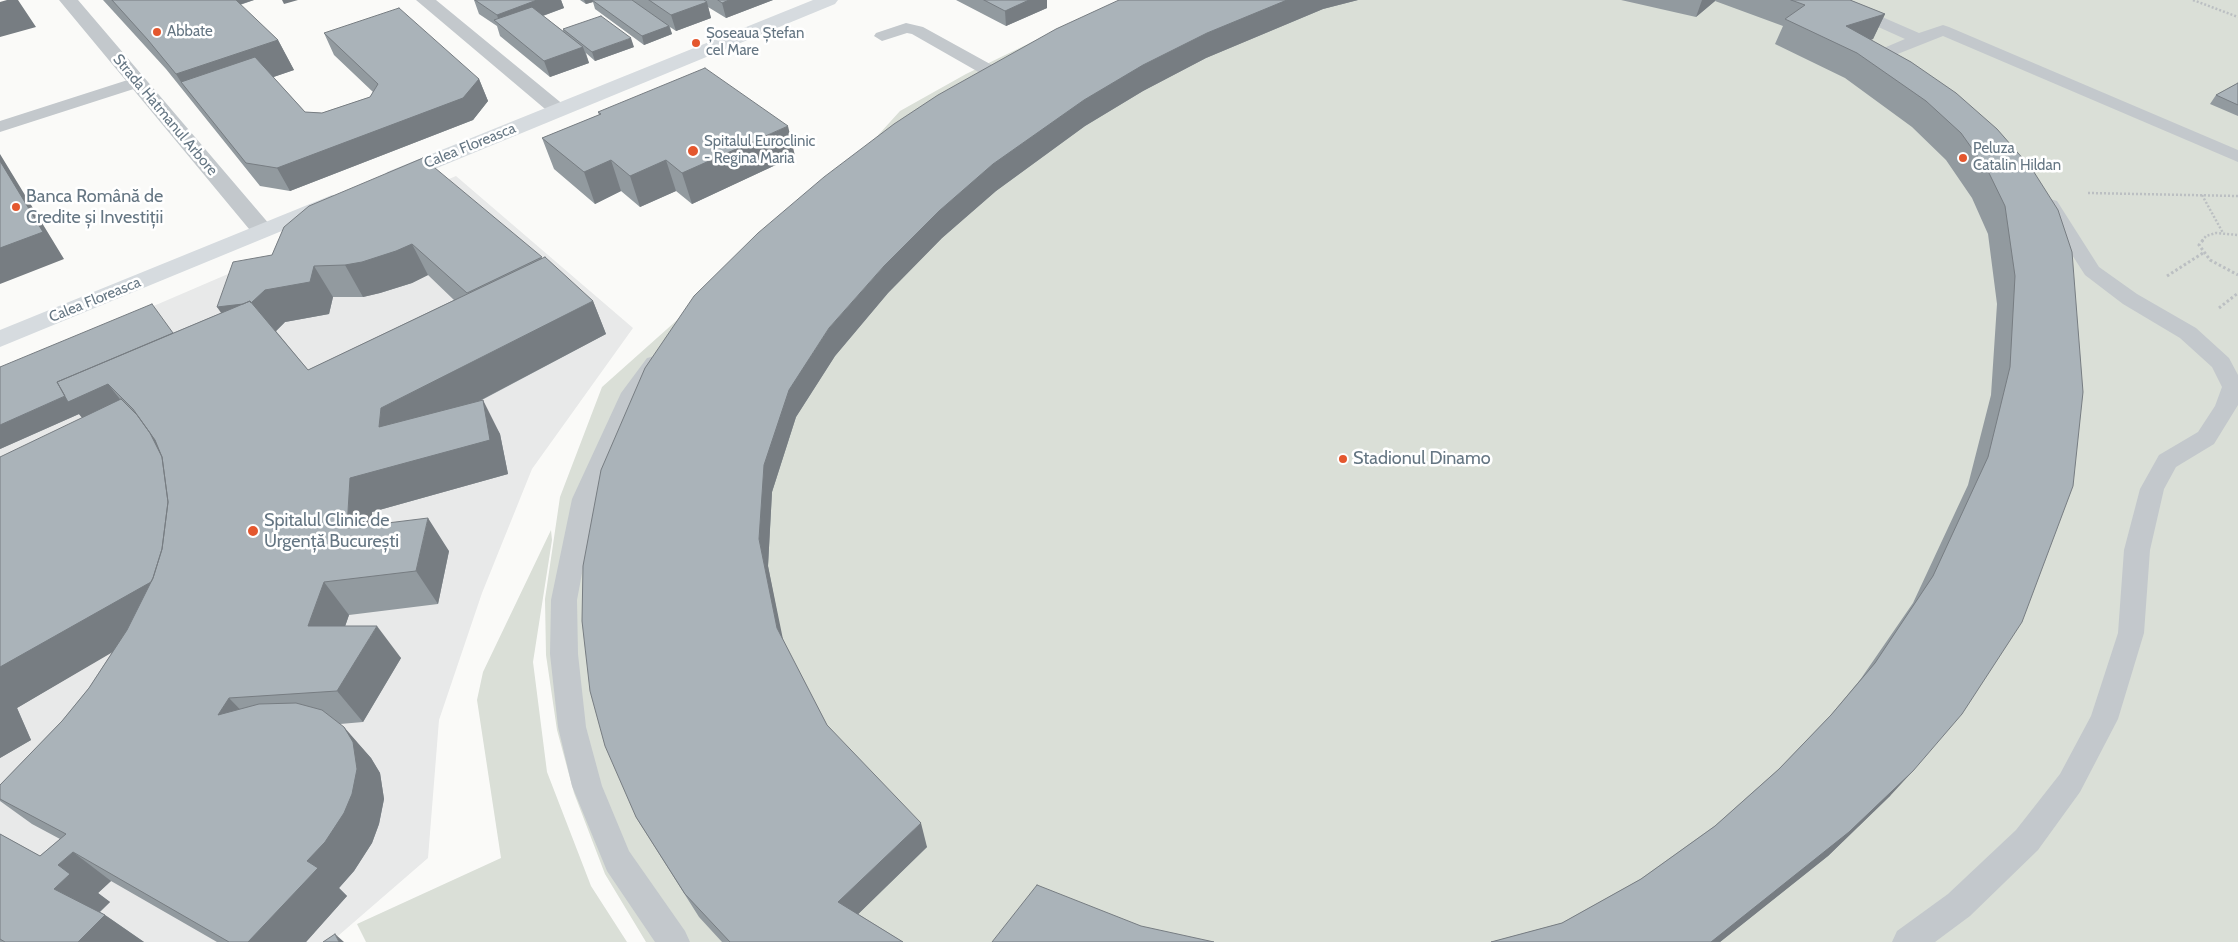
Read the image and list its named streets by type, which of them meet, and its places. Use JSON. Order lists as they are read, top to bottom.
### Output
{
  "streets": {
    "street": ["Strada Hatmanul Arbore", "Calea Floreasca"]
  },
  "crossings": [
    ["Strada Hatmanul Arbore", "Calea Floreasca"]
  ],
  "places": [
    "Abbate",
    "Șoseaua Ștefan cel Mare",
    "Spitalul Euroclinic - Regina Maria",
    "Peluza Catalin Hildan",
    "Banca Română de Credite și Investiții",
    "Stadionul Dinamo",
    "Spitalul Clinic de Urgență București"
  ]
}
